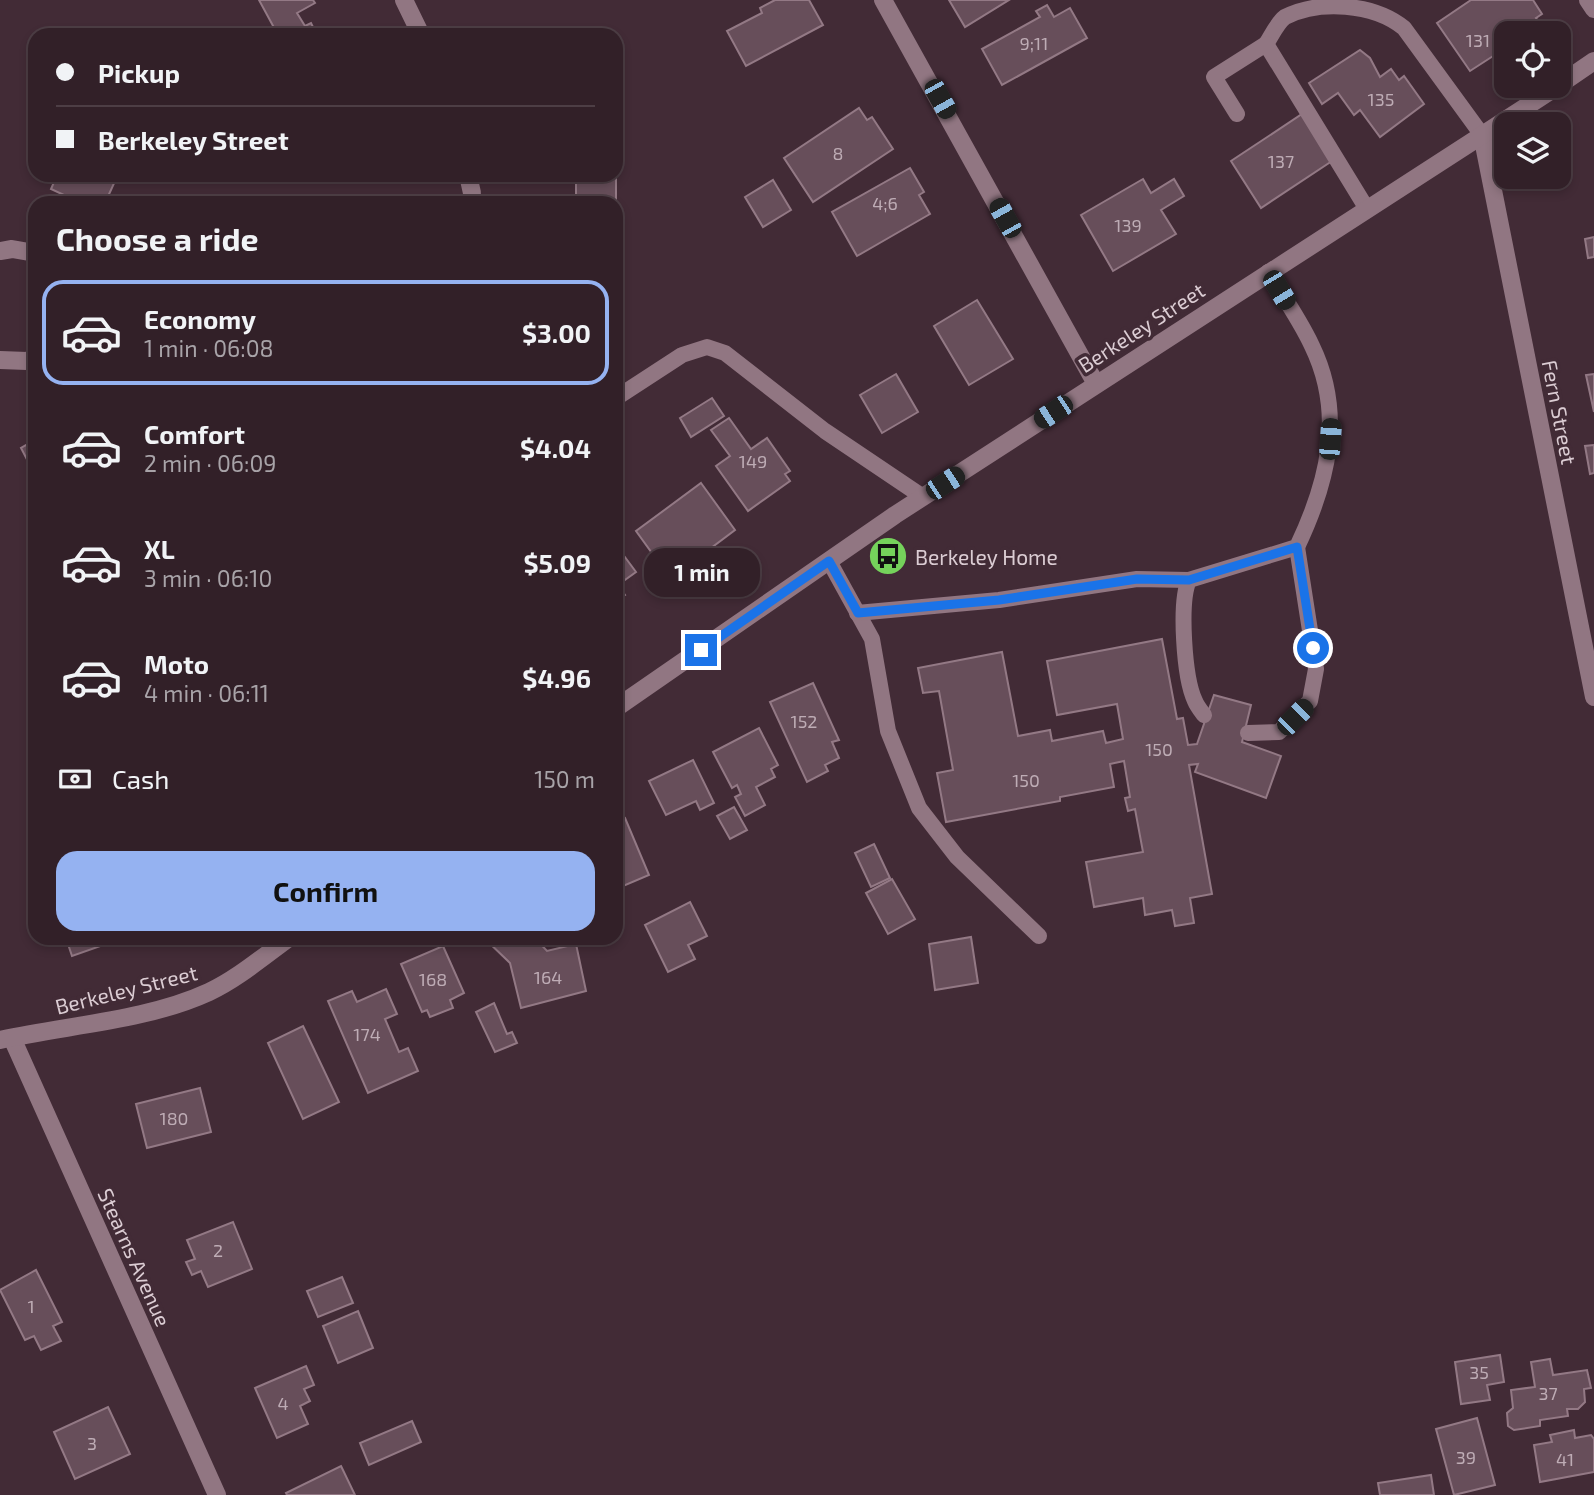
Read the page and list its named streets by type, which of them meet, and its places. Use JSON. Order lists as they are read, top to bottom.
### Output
{
  "streets": {
    "street": ["Berkeley Street", "Fern Street", "Stearns Avenue"]
  },
  "crossings": [
    ["Berkeley Street", "Fern Street"],
    ["Berkeley Street", "Stearns Avenue"]
  ],
  "places": {
    "bus stop": ["Berkeley Home"]
  },
  "house_numbers": [
    "131",
    "9;11",
    "135",
    "8",
    "137",
    "4;6",
    "139",
    "149",
    "152",
    "150",
    "150",
    "164",
    "168",
    "174",
    "180",
    "2",
    "1",
    "35",
    "37",
    "4",
    "3",
    "39",
    "41"
  ],
  "page": {
    "banner": ["Pickup", "Berkeley Street"],
    "heading": "Choose a ride",
    "list": [
      {
        "name": "Economy",
        "note": "1 min · 06:08",
        "value": "$3.00"
      },
      {
        "name": "Comfort",
        "note": "2 min · 06:09",
        "value": "$4.04"
      },
      {
        "name": "XL",
        "note": "3 min · 06:10",
        "value": "$5.09"
      },
      {
        "name": "Moto",
        "note": "4 min · 06:11",
        "value": "$4.96"
      }
    ],
    "bubble": "1 min",
    "pay": ["Cash", "150 m"],
    "buttons": "Confirm"
  }
}
